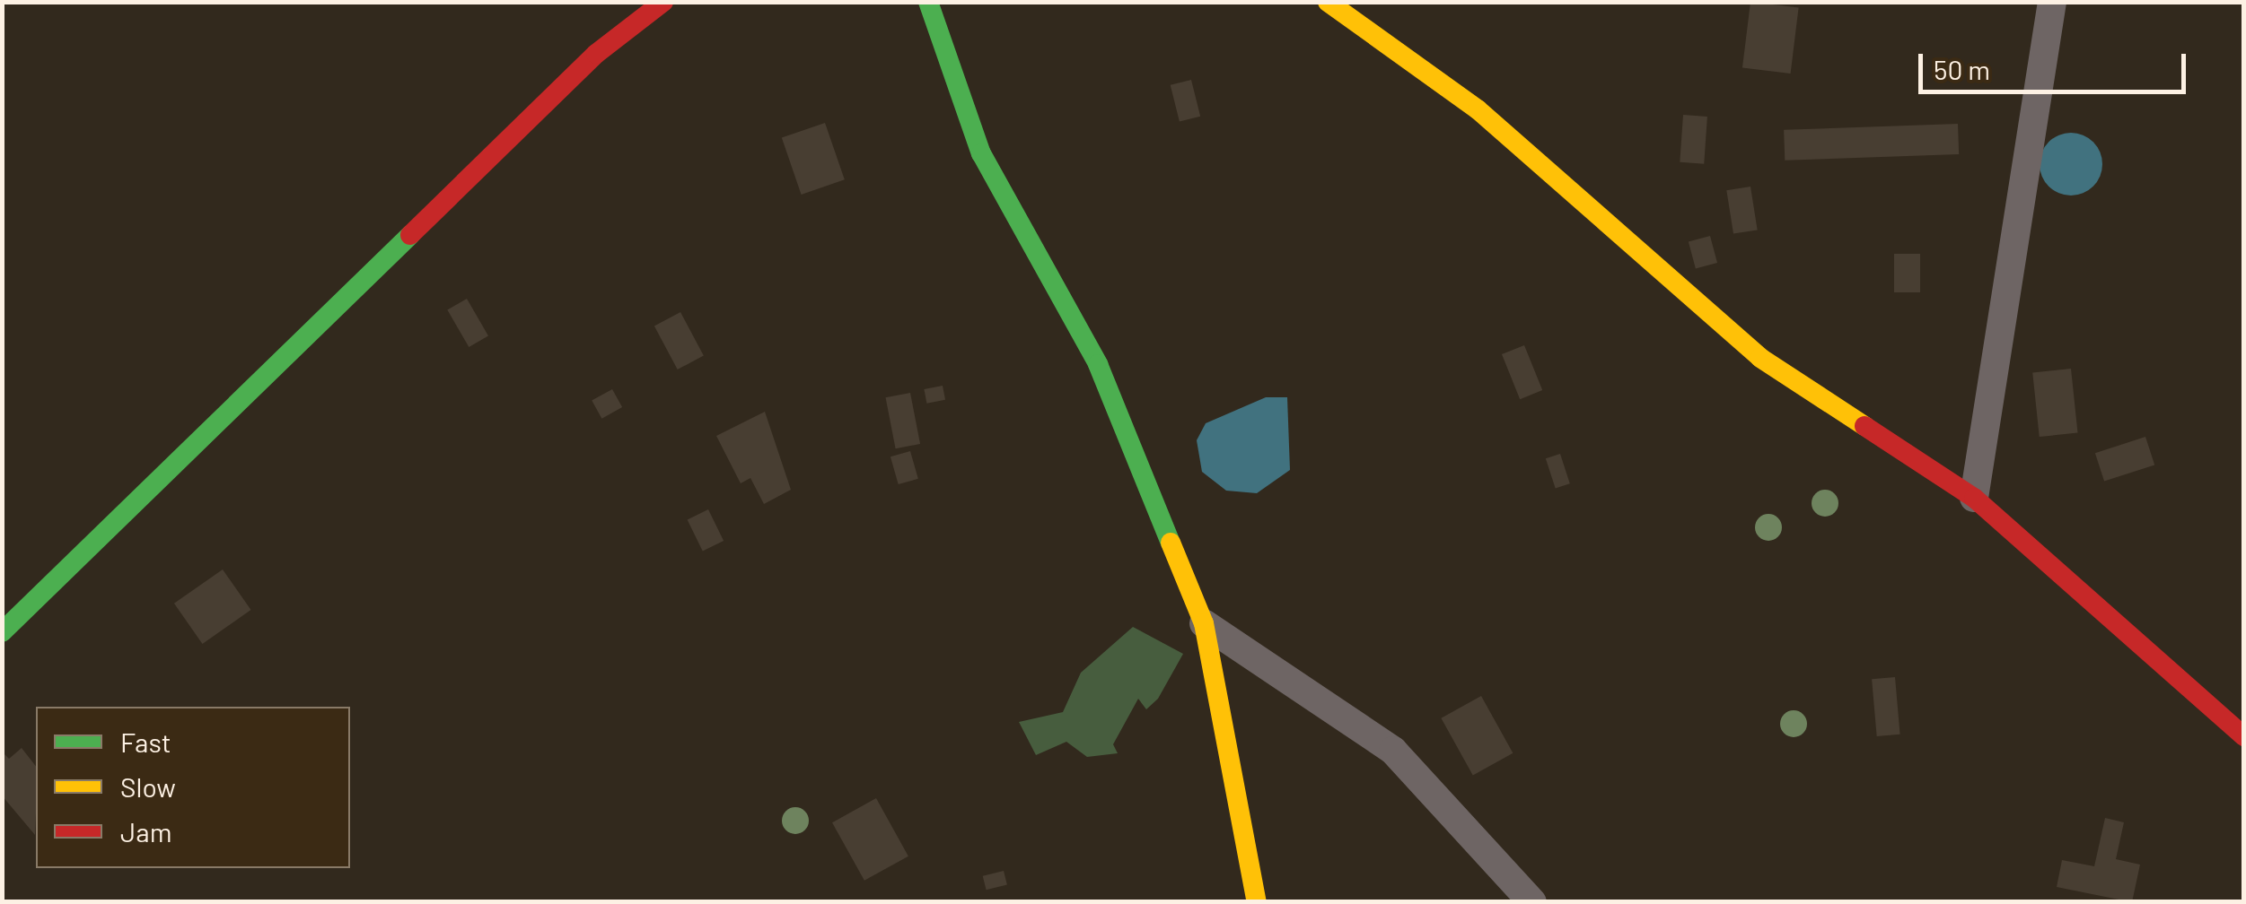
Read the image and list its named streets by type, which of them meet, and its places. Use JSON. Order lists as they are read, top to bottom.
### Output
{
  "legend": ["Fast", "Slow", "Jam"],
  "scale_bar": "50 m"
}
